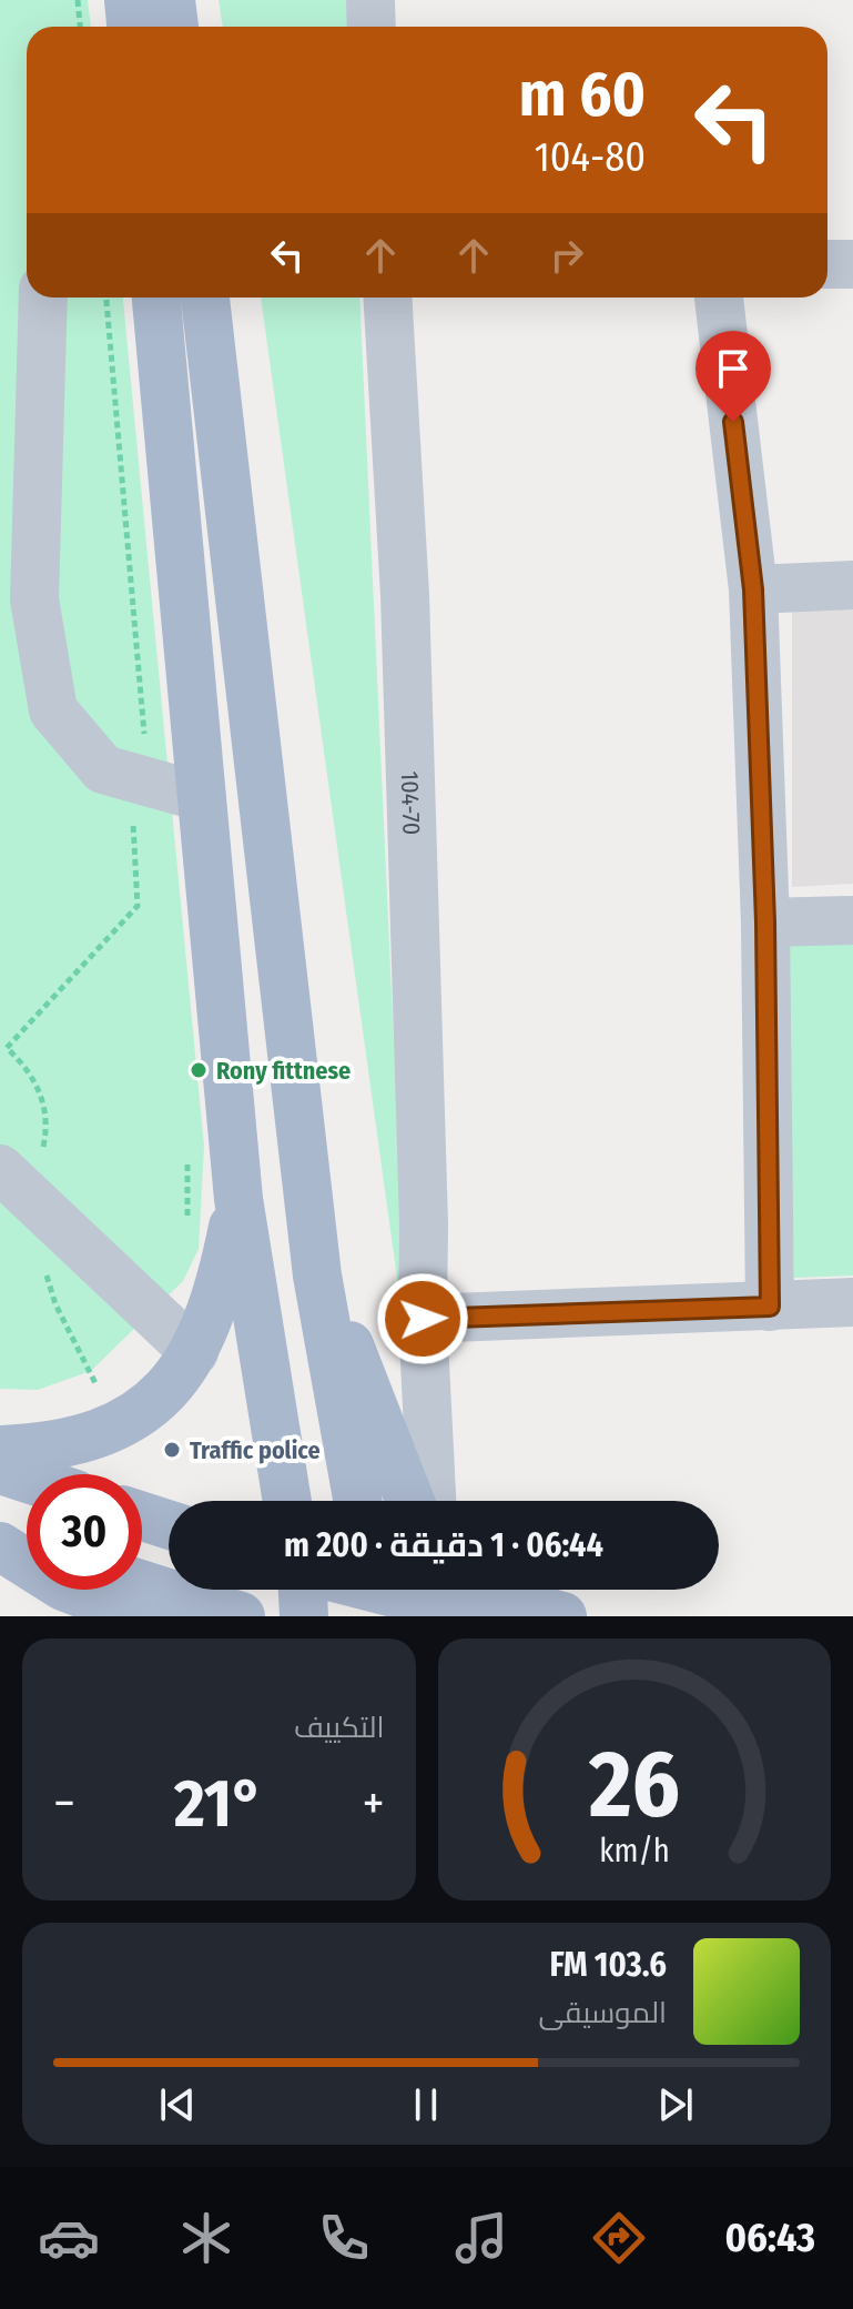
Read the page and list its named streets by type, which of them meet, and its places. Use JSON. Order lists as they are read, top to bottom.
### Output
{
  "streets": {
    "street": ["104-70"]
  },
  "places": ["Rony fittnese", "Traffic police"],
  "page": {
    "turn": ["60 m", "104-80"],
    "limit": "30",
    "trip": "06:44 · 1 دقيقة · 200 m",
    "tile": "التكييف",
    "heat": ["−", "21°", "+"],
    "song": ["103.6 FM", "الموسيقى"],
    "tabs": "06:43",
    "gauge": ["26", "km/h"]
  }
}
